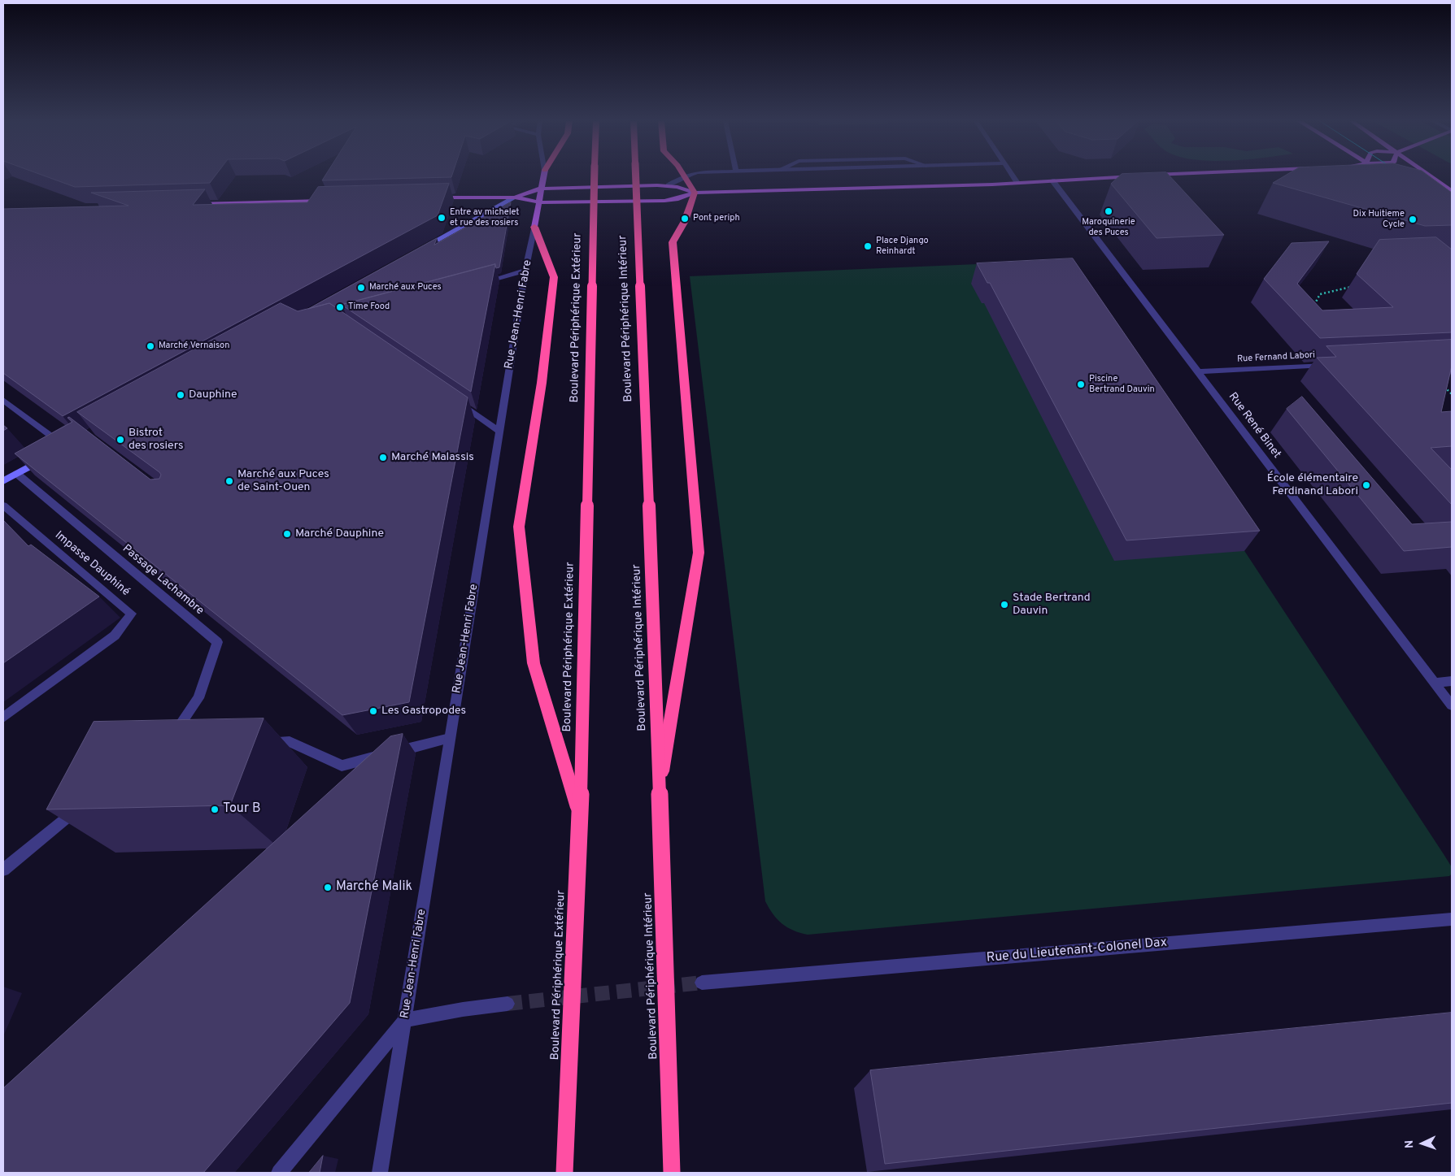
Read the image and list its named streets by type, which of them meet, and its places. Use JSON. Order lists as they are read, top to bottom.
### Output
{
  "streets": {
    "highway": ["Boulevard Périphérique Extérieur", "Boulevard Périphérique Intérieur"],
    "main road": ["Rue Jean-Henri Fabre"],
    "street": [
      "Rue Fernand Labori",
      "Rue René Binet",
      "Impasse Dauphiné",
      "Passage Lachambre",
      "Rue du Lieutenant-Colonel Dax"
    ]
  },
  "crossings": [
    ["Rue Fernand Labori", "Rue René Binet"]
  ],
  "places": [
    "Maroquinerie des Puces",
    "Entre av michelet et rue des rosiers",
    "Pont periph",
    "Dix Huitieme Cycle",
    "Place Django Reinhardt",
    "Marché aux Puces",
    "Time Food",
    "Marché Vernaison",
    "Piscine Bertrand Dauvin",
    "Dauphine",
    "Bistrot des rosiers",
    "Marché Malassis",
    "Marché aux Puces de Saint-Ouen",
    "École élémentaire Ferdinand Labori",
    "Marché Dauphine",
    "Stade Bertrand Dauvin",
    "Les Gastropodes",
    "Tour B",
    "Marché Malik"
  ],
  "north": "left"
}
